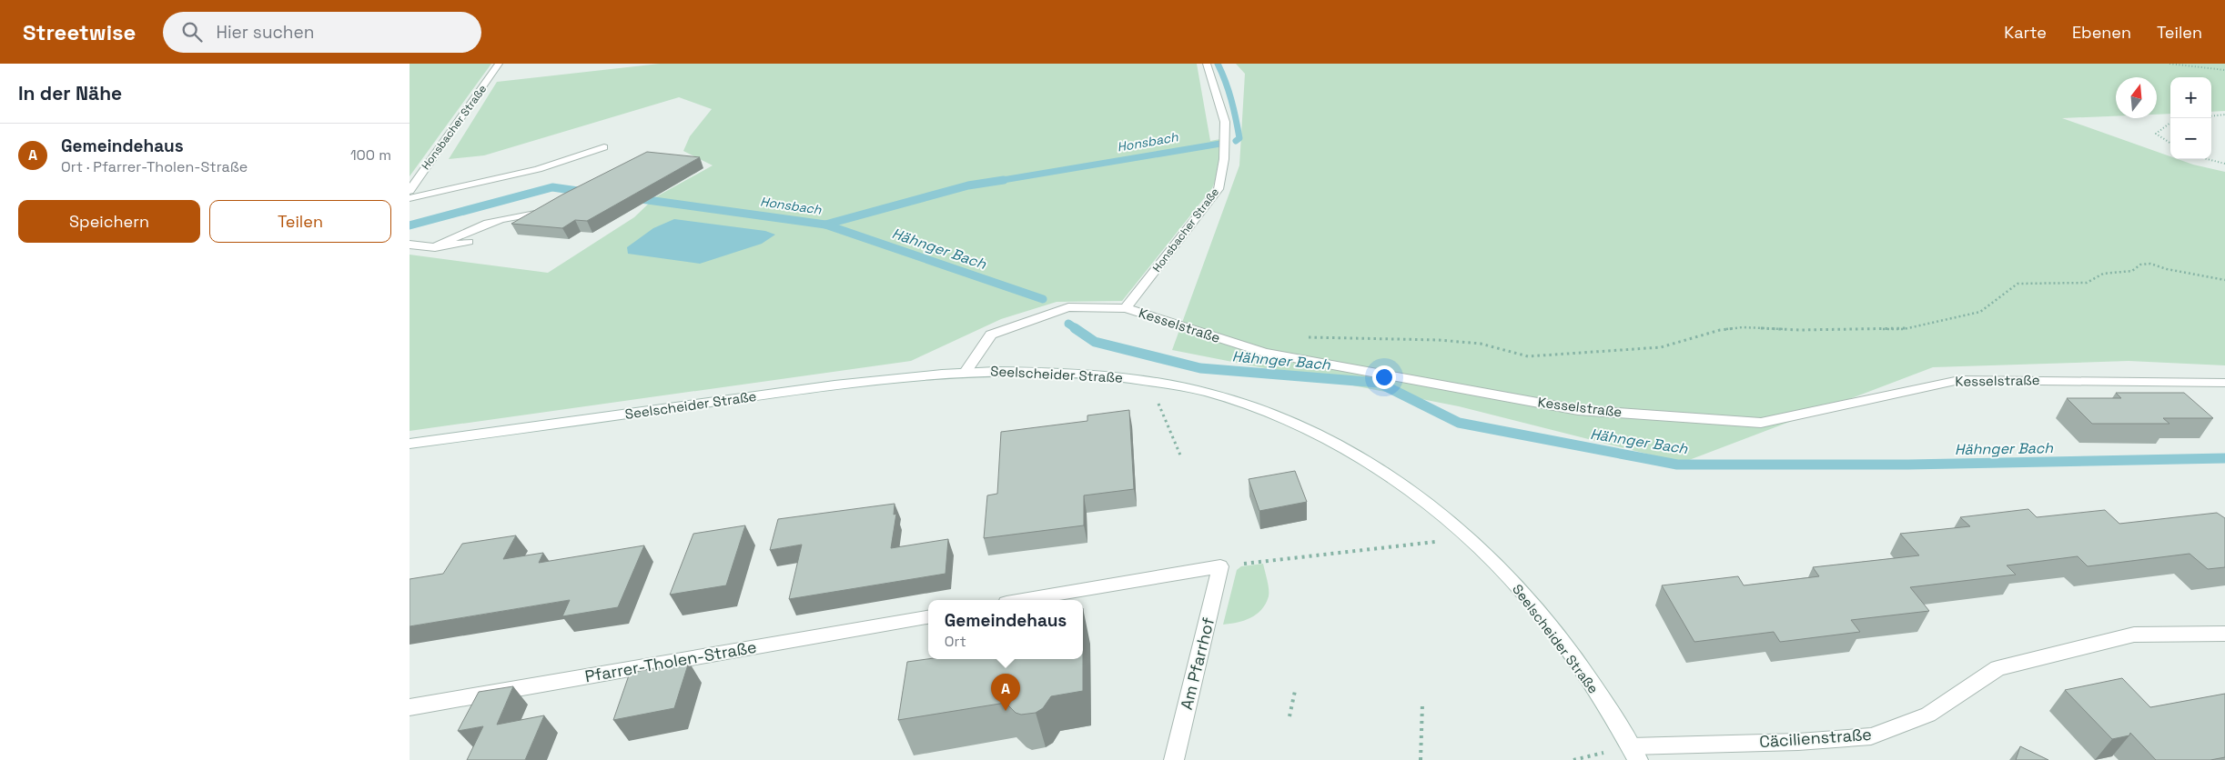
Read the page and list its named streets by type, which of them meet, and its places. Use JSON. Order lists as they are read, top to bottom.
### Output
{
  "streets": {
    "street": [
      "Honsbacher Straße",
      "Kesselstraße",
      "Seelscheider Straße",
      "Pfarrer-Tholen-Straße",
      "Am Pfarrhof",
      "Cäcilienstraße"
    ]
  },
  "crossings": [
    ["Honsbacher Straße", "Kesselstraße"],
    ["Kesselstraße", "Seelscheider Straße"],
    ["Seelscheider Straße", "Cäcilienstraße"]
  ],
  "water": ["Honsbach", "Hähnger Bach"],
  "north": "top",
  "page": {
    "header": "Streetwise",
    "search": "Hier suchen",
    "nav": ["Karte", "Ebenen", "Teilen"],
    "heading": "In der Nähe",
    "map_buttons": ["+", "−"],
    "list": [
      {
        "mark": "A",
        "name": "Gemeindehaus",
        "note": "Ort · Pfarrer-Tholen-Straße",
        "value": "100 m"
      }
    ],
    "buttons": ["Speichern", "Teilen"],
    "popup": ["Gemeindehaus", "Ort"],
    "pins": "A"
  }
}
